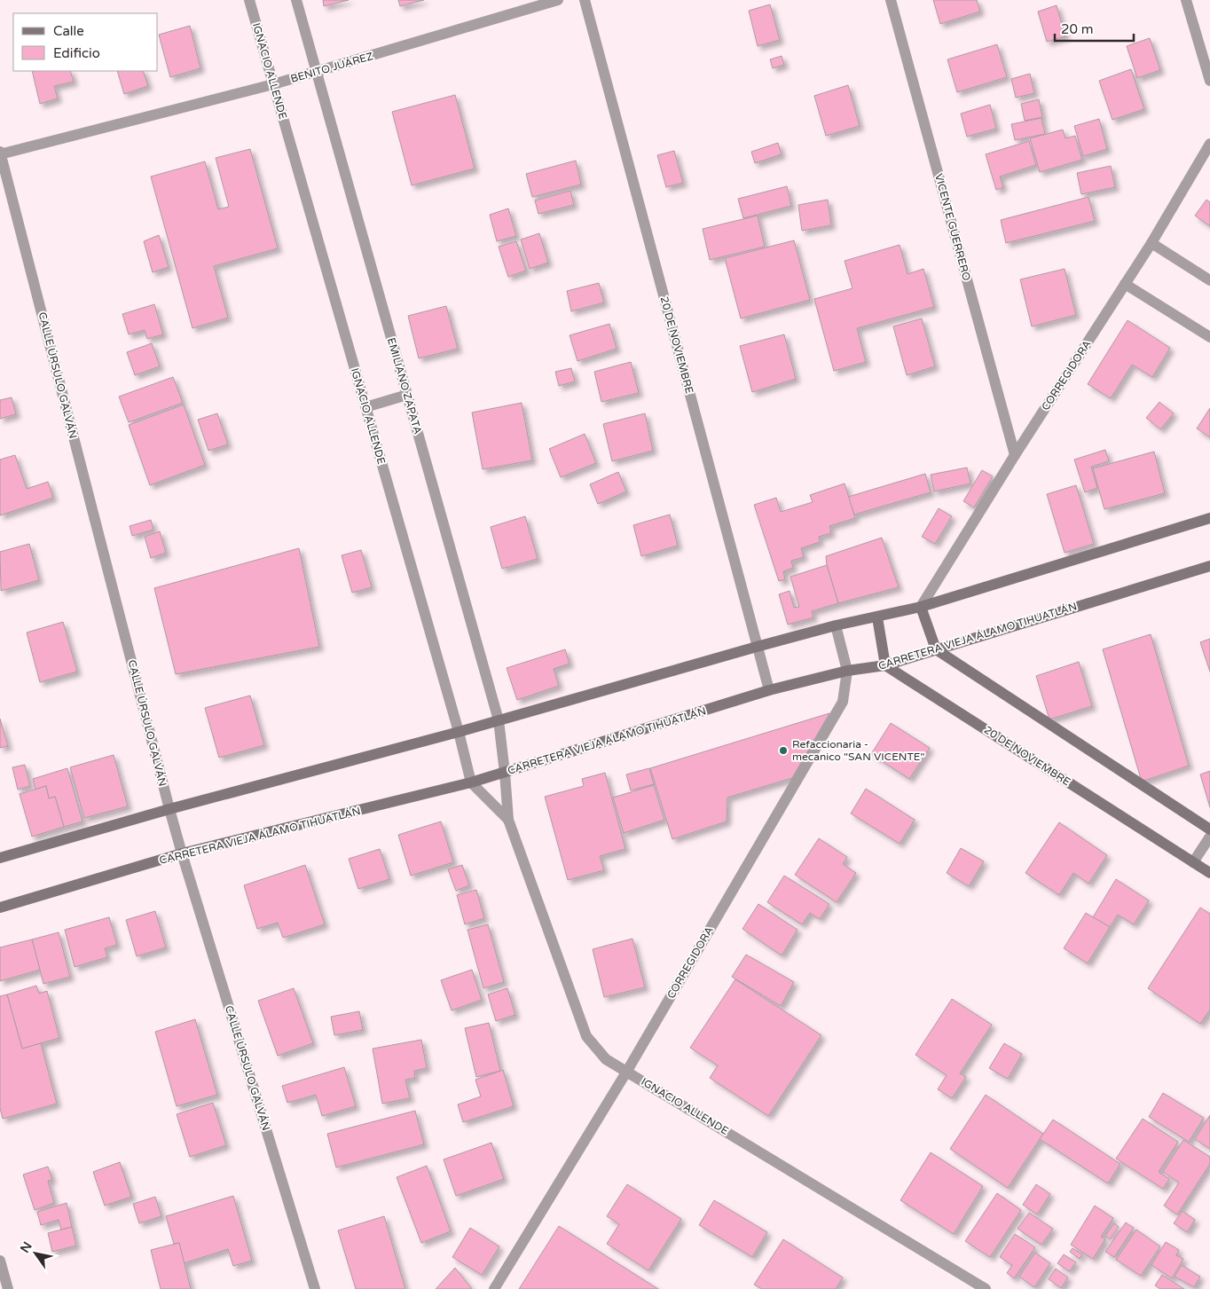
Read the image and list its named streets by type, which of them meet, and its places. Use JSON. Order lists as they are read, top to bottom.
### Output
{
  "streets": {
    "main road": ["20 DE NOVIEMBRE", "CARRETERA VIEJA ÁLAMO TIHUATLÁN"],
    "street": [
      "BENITO JUÁREZ",
      "IGNACIO ALLENDE",
      "VICENTE GUERRERO",
      "CALLE ÚRSULO GALVÁN",
      "CORREGIDORA",
      "EMILIANO ZAPATA"
    ]
  },
  "crossings": [
    ["BENITO JUÁREZ", "IGNACIO ALLENDE"],
    ["BENITO JUÁREZ", "CALLE ÚRSULO GALVÁN"],
    ["BENITO JUÁREZ", "EMILIANO ZAPATA"],
    ["IGNACIO ALLENDE", "CORREGIDORA"],
    ["IGNACIO ALLENDE", "EMILIANO ZAPATA"],
    ["IGNACIO ALLENDE", "CARRETERA VIEJA ÁLAMO TIHUATLÁN"],
    ["VICENTE GUERRERO", "CORREGIDORA"],
    ["20 DE NOVIEMBRE", "CARRETERA VIEJA ÁLAMO TIHUATLÁN"],
    ["CALLE ÚRSULO GALVÁN", "CARRETERA VIEJA ÁLAMO TIHUATLÁN"],
    ["CORREGIDORA", "CARRETERA VIEJA ÁLAMO TIHUATLÁN"],
    ["EMILIANO ZAPATA", "CARRETERA VIEJA ÁLAMO TIHUATLÁN"]
  ],
  "places": ["Refaccionaria - mecanico \"SAN VICENTE\""],
  "legend": ["Calle", "Edificio"],
  "scale_bar": "20 m",
  "north": "top left"
}
